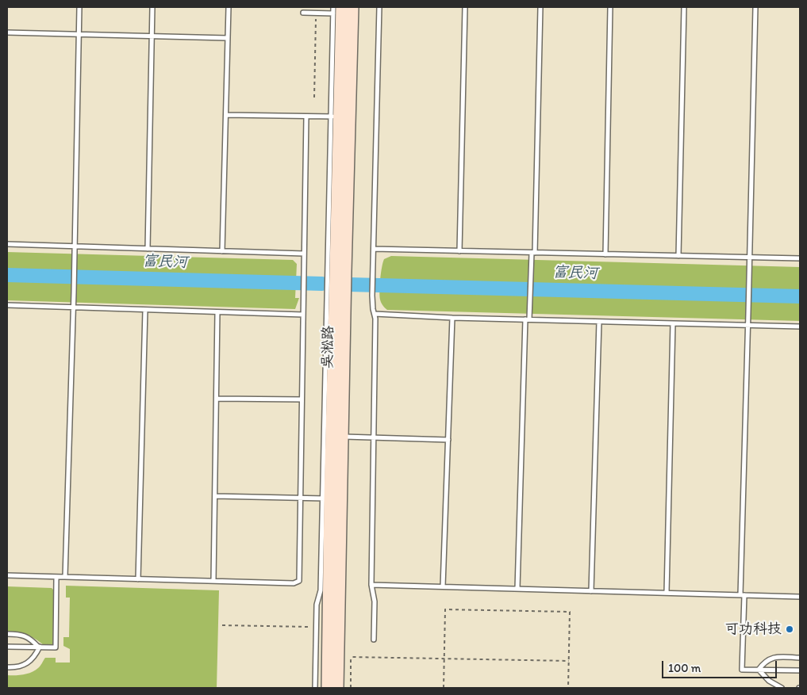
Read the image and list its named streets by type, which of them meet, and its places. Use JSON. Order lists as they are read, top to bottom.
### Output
{
  "streets": {
    "main road": ["吴淞路"]
  },
  "water": ["富民河"],
  "places": ["可功科技"],
  "scale_bar": "100 m"
}
